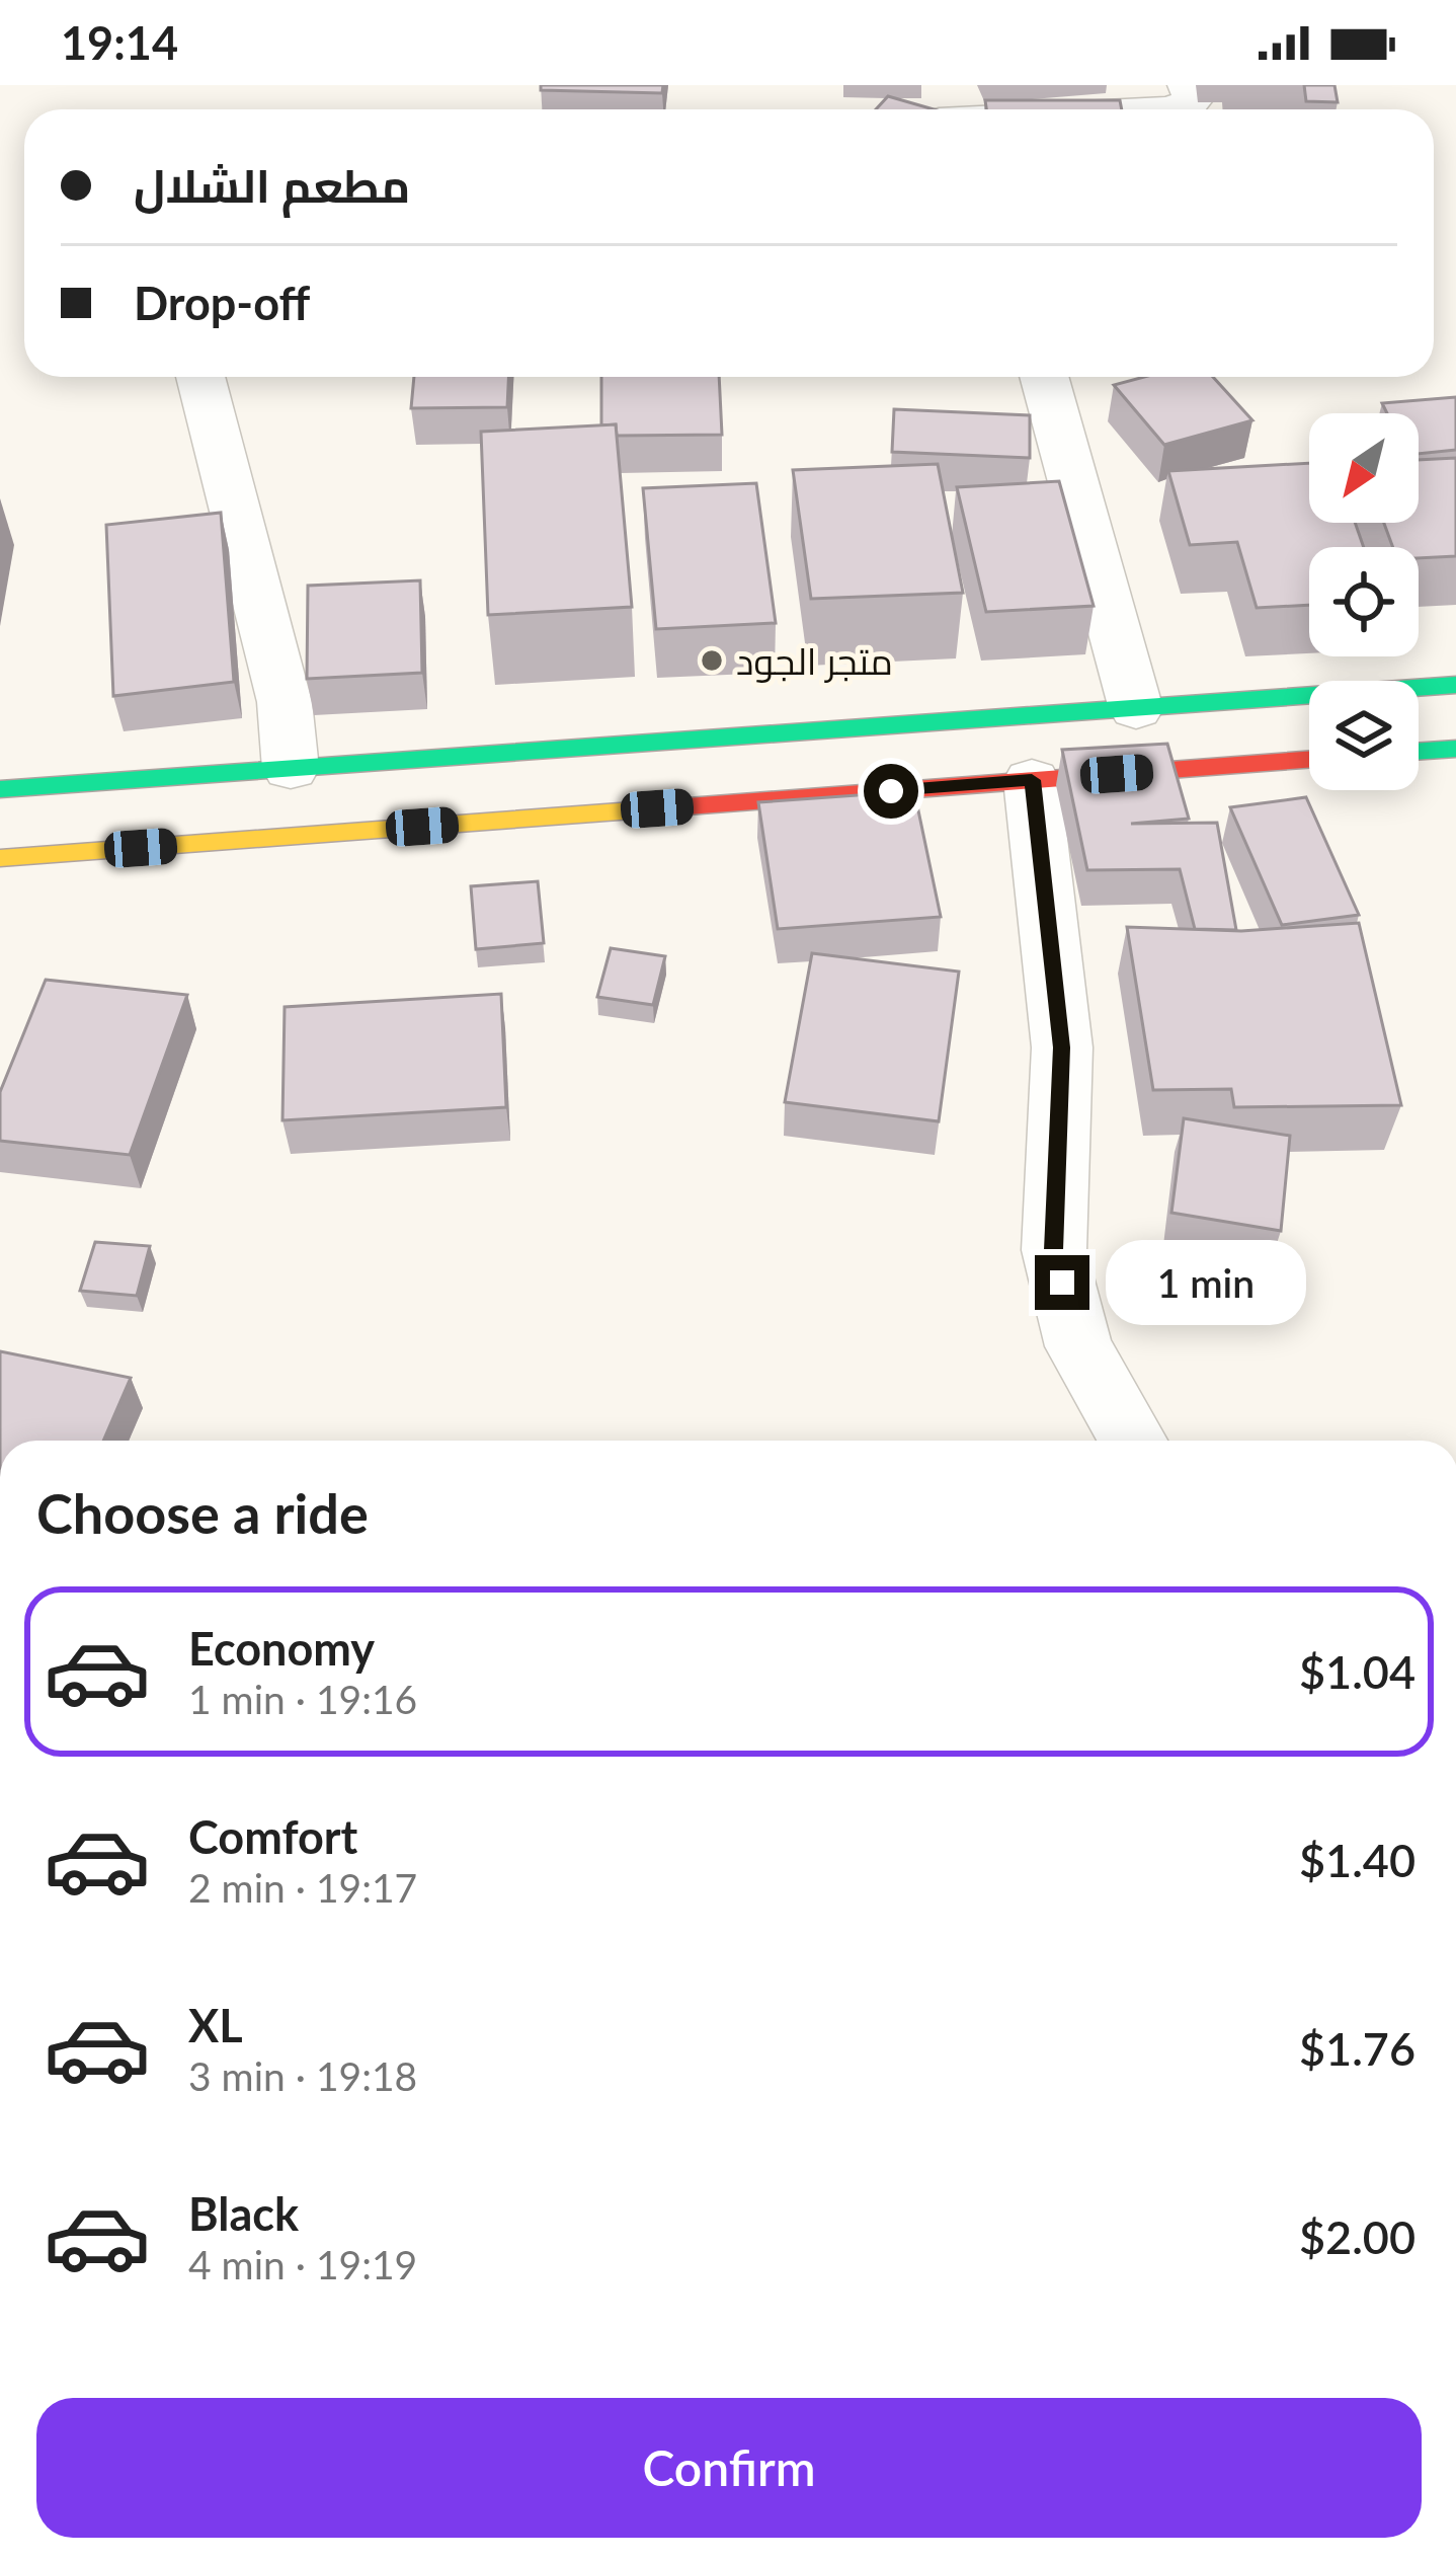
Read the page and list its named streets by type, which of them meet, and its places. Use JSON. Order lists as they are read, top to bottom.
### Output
{
  "places": ["متجر الجود"],
  "north": "bottom left",
  "page": {
    "status": "19:14",
    "banner": ["مطعم الشلال", "Drop-off"],
    "bubble": "1 min",
    "heading": "Choose a ride",
    "list": [
      {
        "name": "Economy",
        "note": "1 min · 19:16",
        "value": "$1.04"
      },
      {
        "name": "Comfort",
        "note": "2 min · 19:17",
        "value": "$1.40"
      },
      {
        "name": "XL",
        "note": "3 min · 19:18",
        "value": "$1.76"
      },
      {
        "name": "Black",
        "note": "4 min · 19:19",
        "value": "$2.00"
      }
    ],
    "buttons": "Confirm"
  }
}
